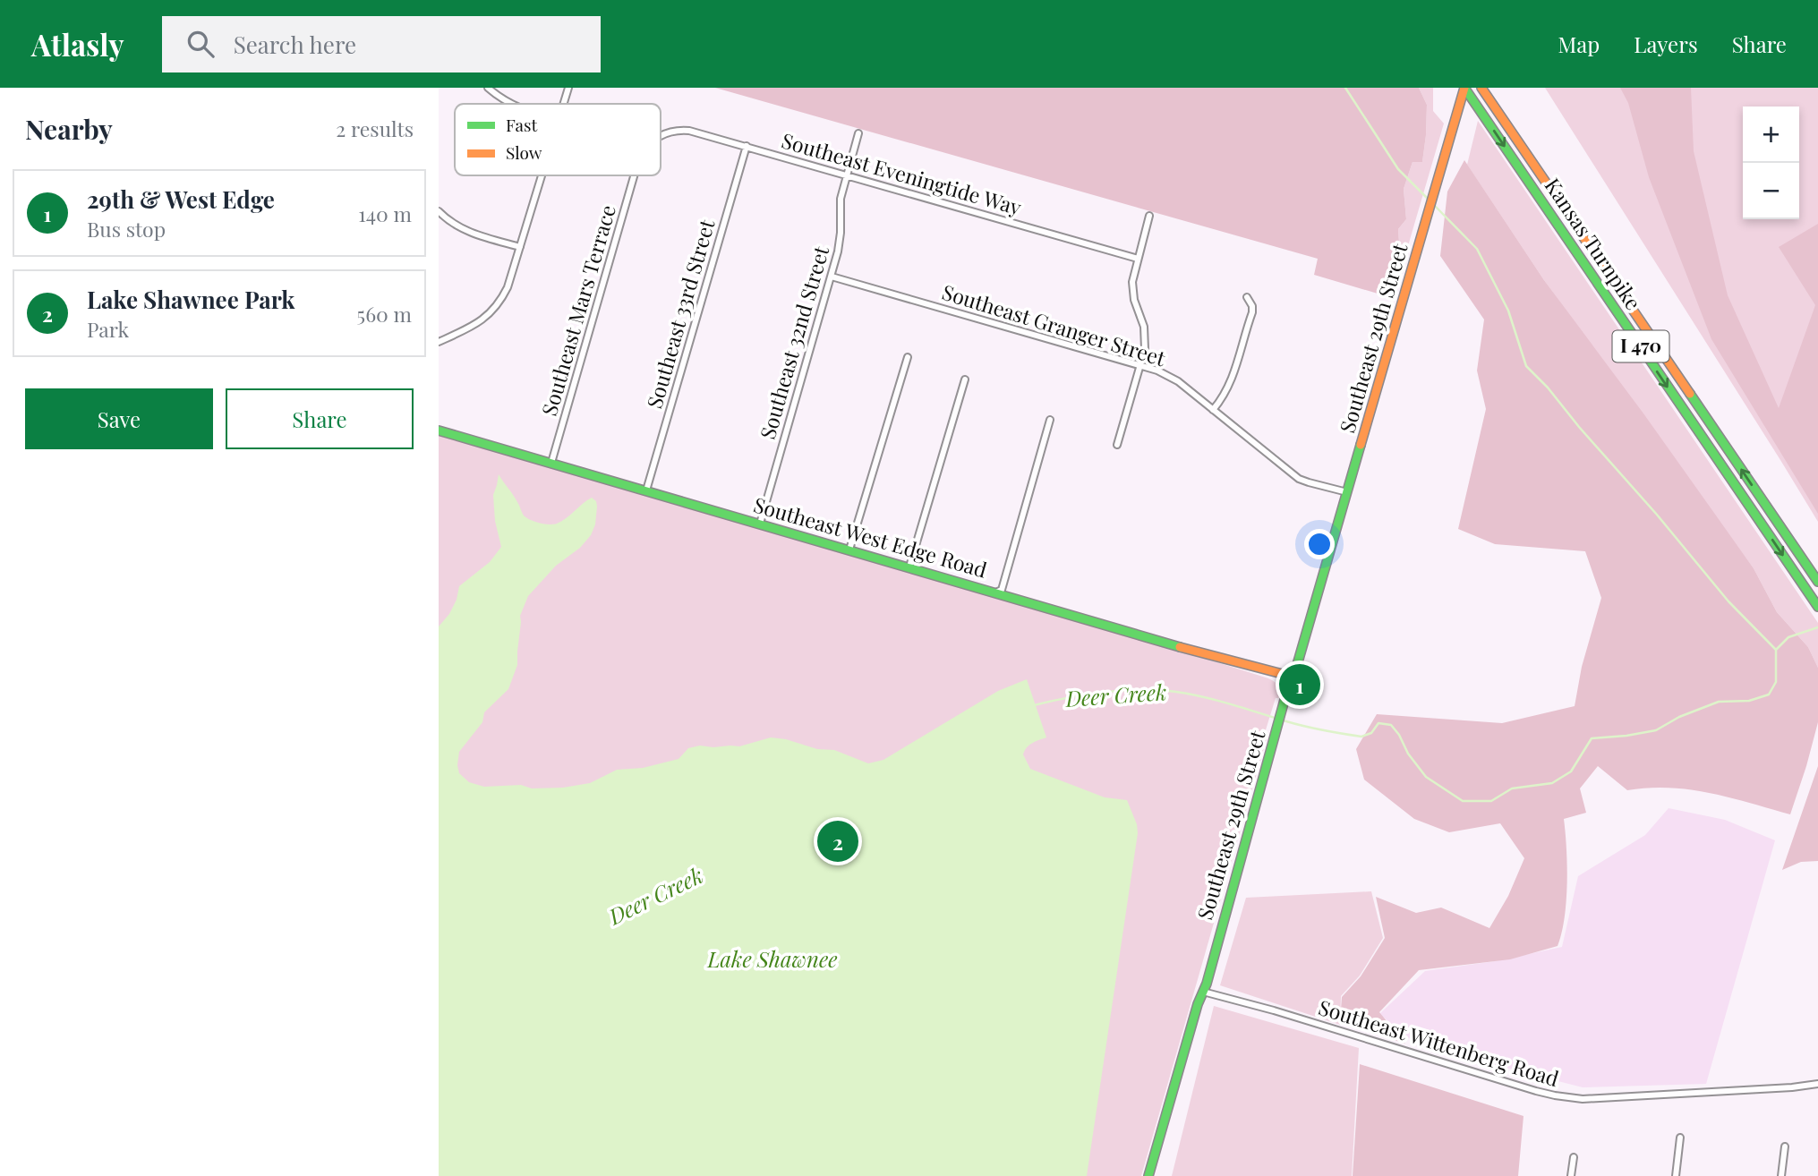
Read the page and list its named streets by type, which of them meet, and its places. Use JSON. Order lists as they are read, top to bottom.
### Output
{
  "streets": {
    "main road": [
      "Kansas Turnpike",
      "Southeast 29th Street",
      "I 470",
      "Southeast West Edge Road"
    ],
    "street": [
      "Southeast Eveningtide Way",
      "Southeast Mars Terrace",
      "Southeast 33rd Street",
      "Southeast Granger Street",
      "Southeast 32nd Street",
      "Southeast Wittenberg Road"
    ]
  },
  "crossings": [
    ["Southeast Eveningtide Way", "Southeast 33rd Street"],
    ["Southeast Eveningtide Way", "Southeast 32nd Street"],
    ["Kansas Turnpike", "Southeast 29th Street"],
    ["Southeast Mars Terrace", "Southeast West Edge Road"],
    ["Southeast 33rd Street", "Southeast West Edge Road"],
    ["Southeast Granger Street", "Southeast 29th Street"],
    ["Southeast Granger Street", "Southeast 32nd Street"],
    ["Southeast 29th Street", "Southeast West Edge Road"],
    ["Southeast 29th Street", "Southeast Wittenberg Road"],
    ["Southeast 32nd Street", "Southeast West Edge Road"]
  ],
  "water": ["Deer Creek", "Lake Shawnee"],
  "legend": ["Fast", "Slow"],
  "page": {
    "header": "Atlasly",
    "search": "Search here",
    "nav": ["Map", "Layers", "Share"],
    "heading": ["Nearby", "2 results"],
    "map_buttons": ["+", "−"],
    "list": [
      {
        "mark": "1",
        "name": "29th & West Edge",
        "note": "Bus stop",
        "value": "140 m"
      },
      {
        "mark": "2",
        "name": "Lake Shawnee Park",
        "note": "Park",
        "value": "560 m"
      }
    ],
    "buttons": ["Save", "Share"],
    "pins": ["1", "2"]
  }
}
